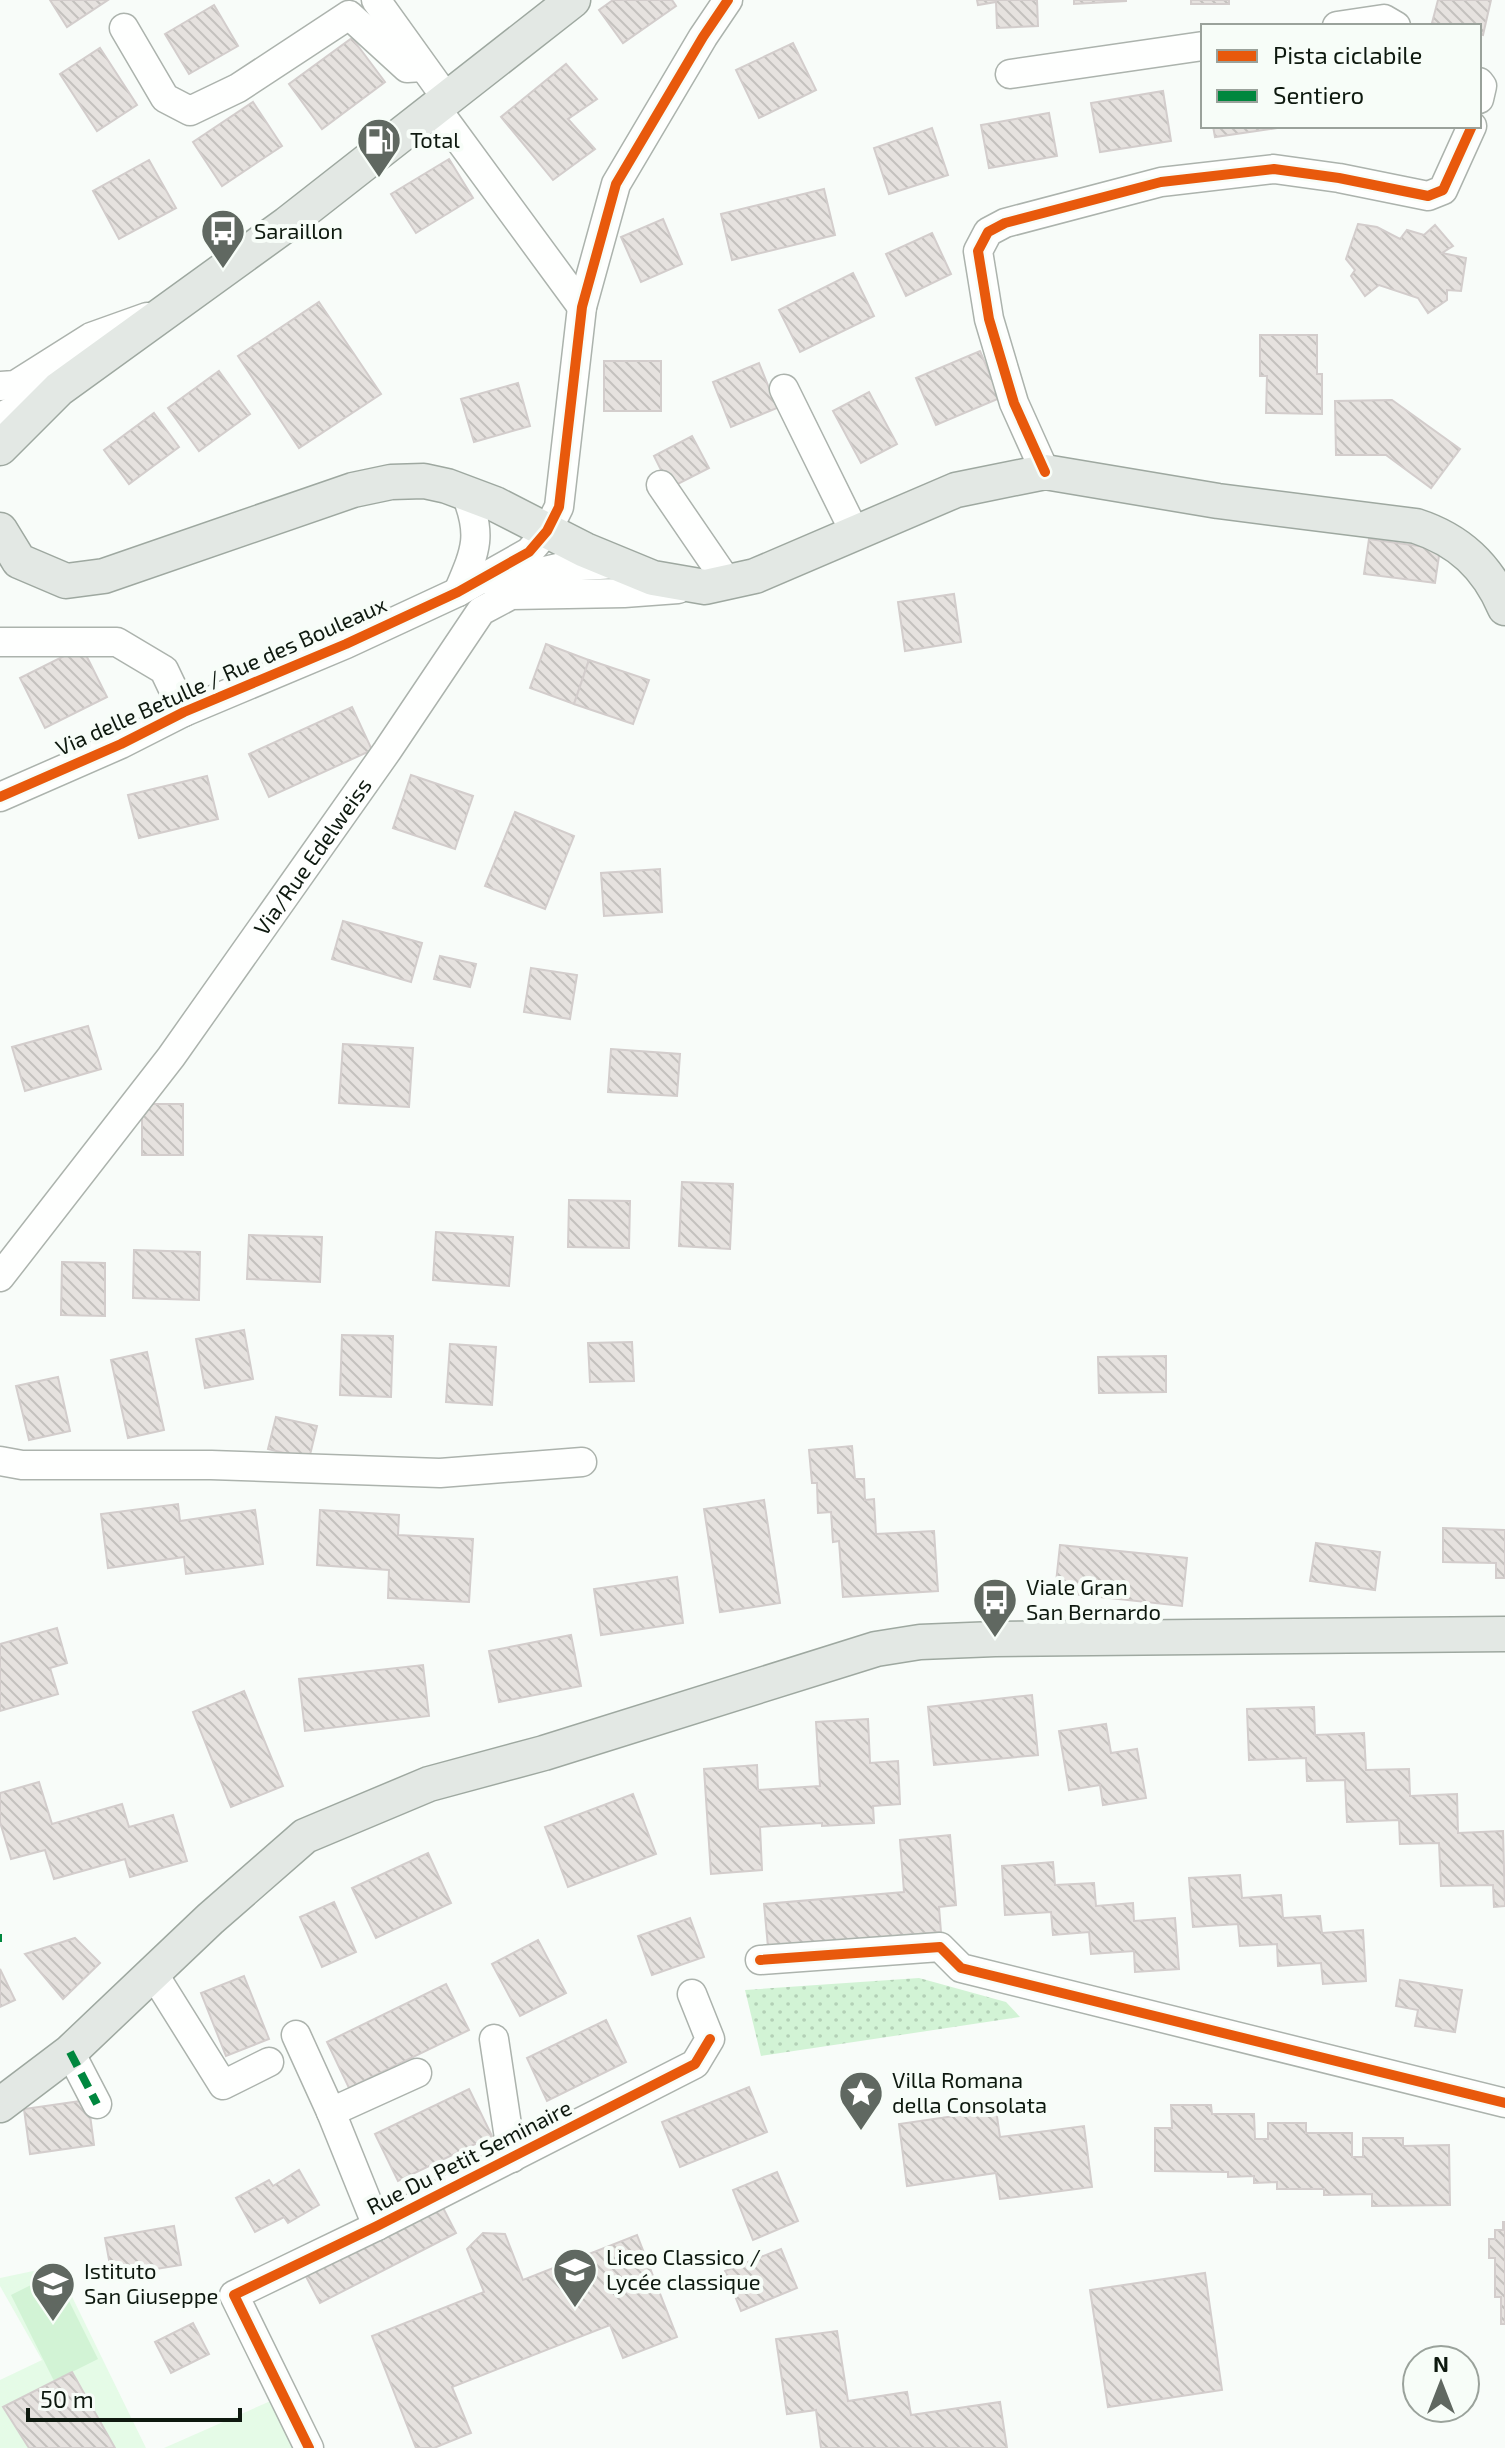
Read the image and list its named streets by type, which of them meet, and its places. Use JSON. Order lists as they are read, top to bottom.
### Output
{
  "streets": {
    "street": ["Via delle Betulle / Rue des Bouleaux", "Via/Rue Edelweiss", "Rue Du Petit Seminaire"]
  },
  "places": {
    "fuel station": ["Total"],
    "bus stop": ["Saraillon", "Viale Gran San Bernardo"],
    "place": ["Villa Romana della Consolata"],
    "school or university": ["Liceo Classico / Lycée classique", "Istituto San Giuseppe"]
  },
  "legend": ["Pista ciclabile", "Sentiero"],
  "scale_bar": "50 m",
  "north": "top"
}
